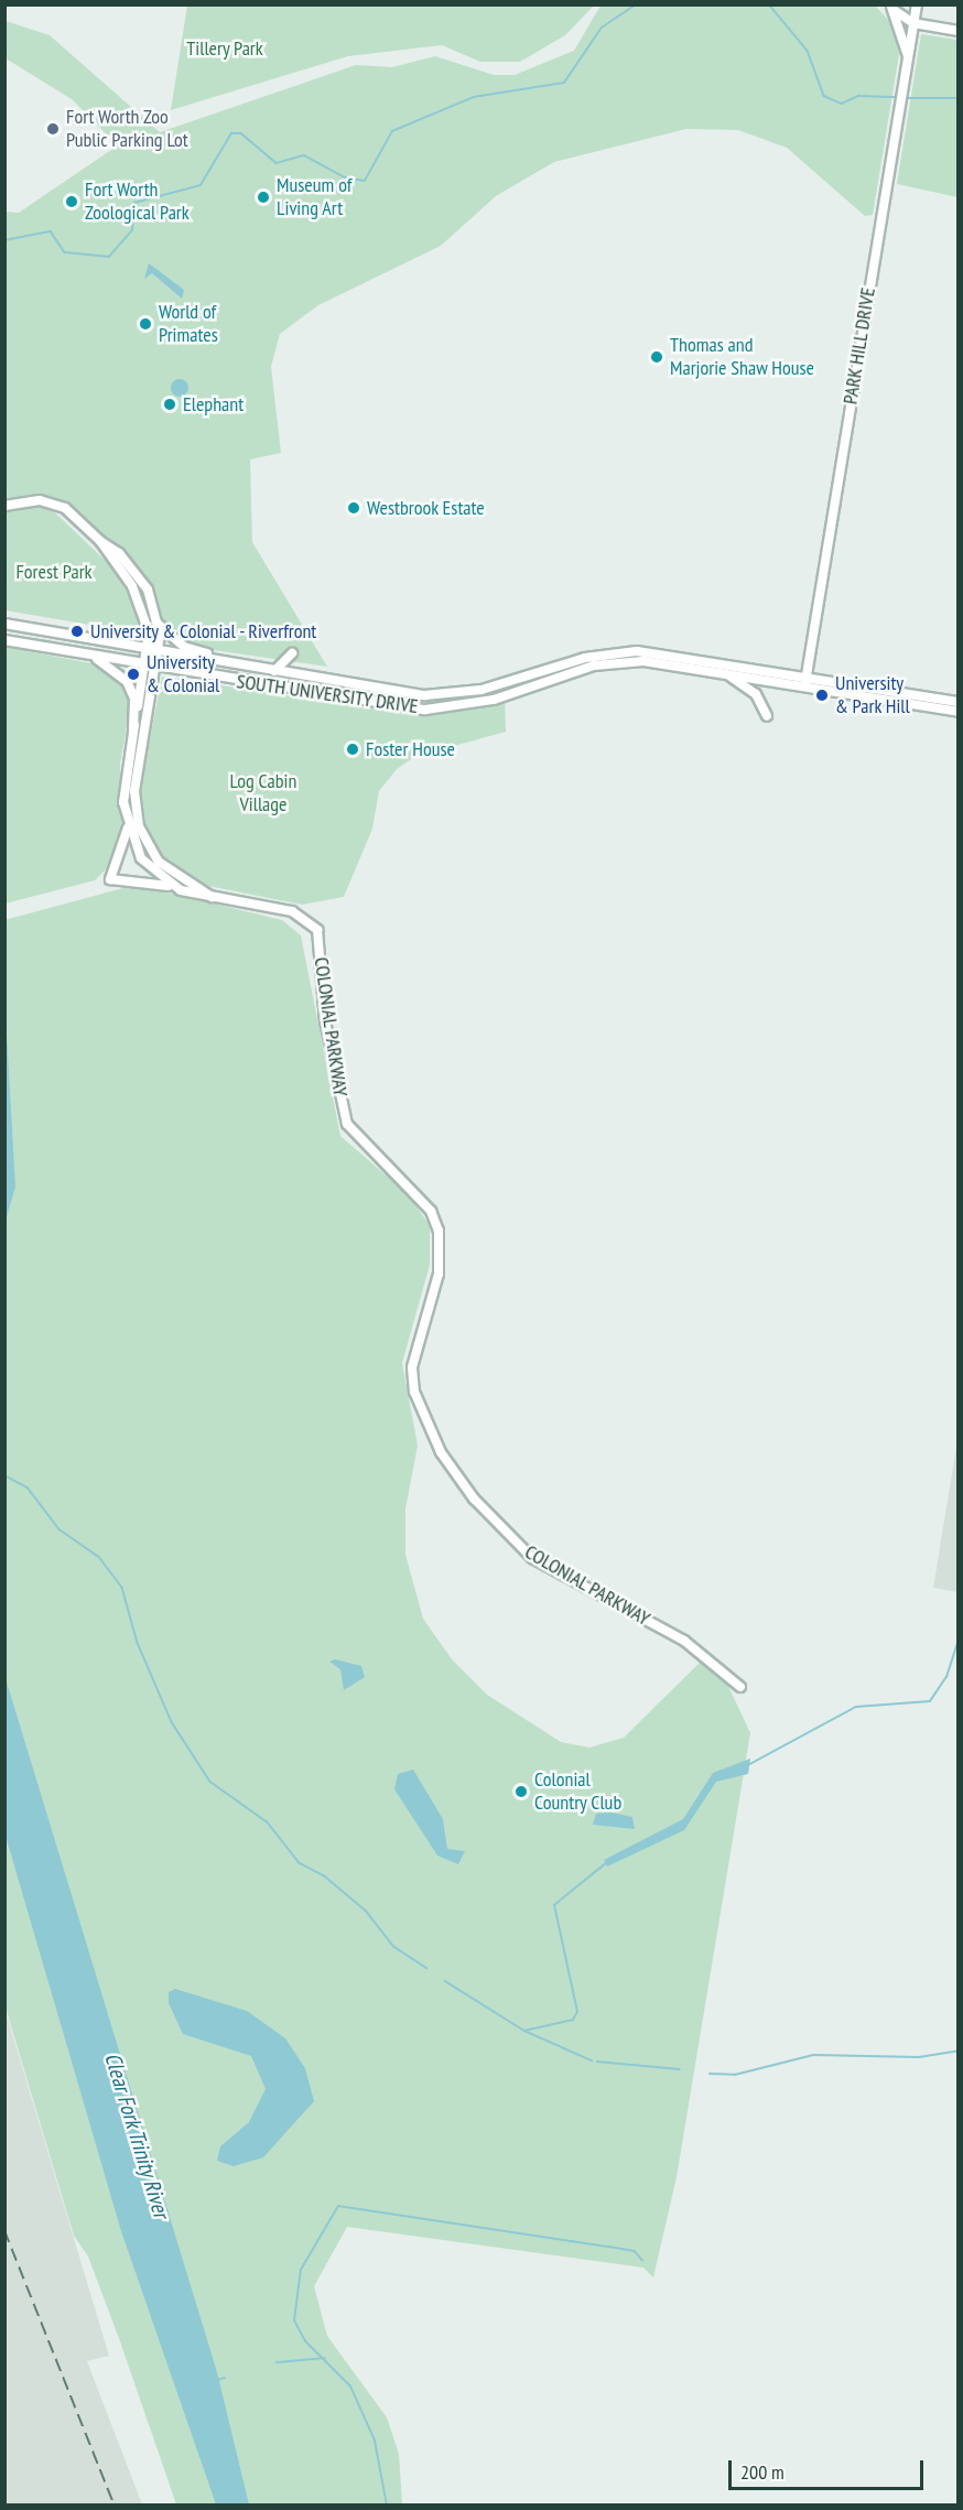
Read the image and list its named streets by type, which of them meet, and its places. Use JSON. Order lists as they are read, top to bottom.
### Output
{
  "streets": {
    "main road": ["SOUTH UNIVERSITY DRIVE"],
    "street": ["PARK HILL DRIVE", "COLONIAL PARKWAY"]
  },
  "crossings": [
    ["PARK HILL DRIVE", "SOUTH UNIVERSITY DRIVE"]
  ],
  "water": ["Clear Fork Trinity River"],
  "parks": ["Tillery Park", "Forest Park", "Log Cabin Village"],
  "places": [
    "Fort Worth Zoo Public Parking Lot",
    "Museum of Living Art",
    "Fort Worth Zoological Park",
    "World of Primates",
    "Thomas and Marjorie Shaw House",
    "Elephant",
    "Westbrook Estate",
    "University & Colonial - Riverfront",
    "University & Colonial",
    "University & Park Hill",
    "Foster House",
    "Colonial Country Club"
  ],
  "scale_bar": "200 m"
}
